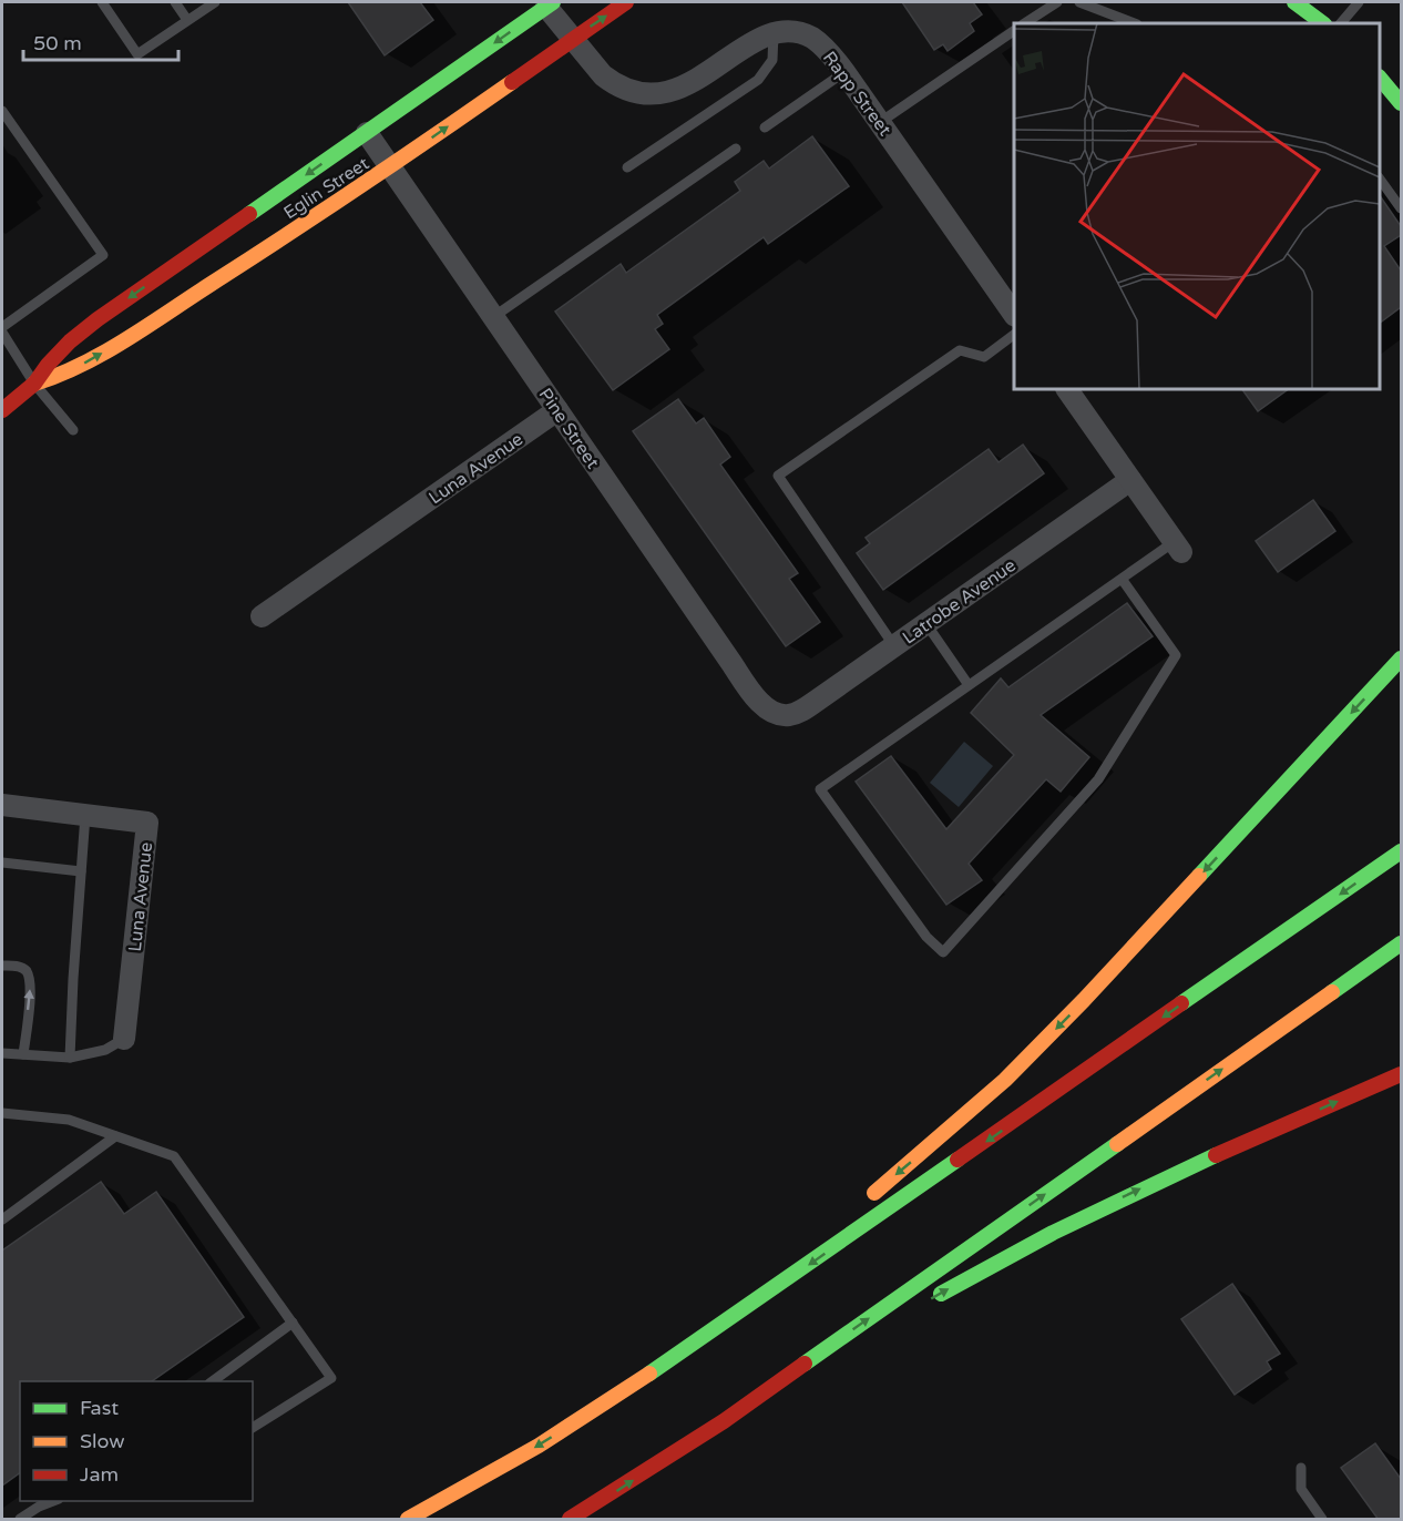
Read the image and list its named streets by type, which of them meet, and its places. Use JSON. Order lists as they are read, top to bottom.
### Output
{
  "streets": {
    "main road": ["Eglin Street"],
    "street": [
      "Rapp Street",
      "Pine Street",
      "Luna Avenue",
      "Latrobe Avenue"
    ]
  },
  "crossings": [
    ["Eglin Street", "Pine Street"],
    ["Pine Street", "Luna Avenue"],
    ["Pine Street", "Latrobe Avenue"]
  ],
  "legend": ["Fast", "Slow", "Jam"],
  "scale_bar": "50 m"
}
